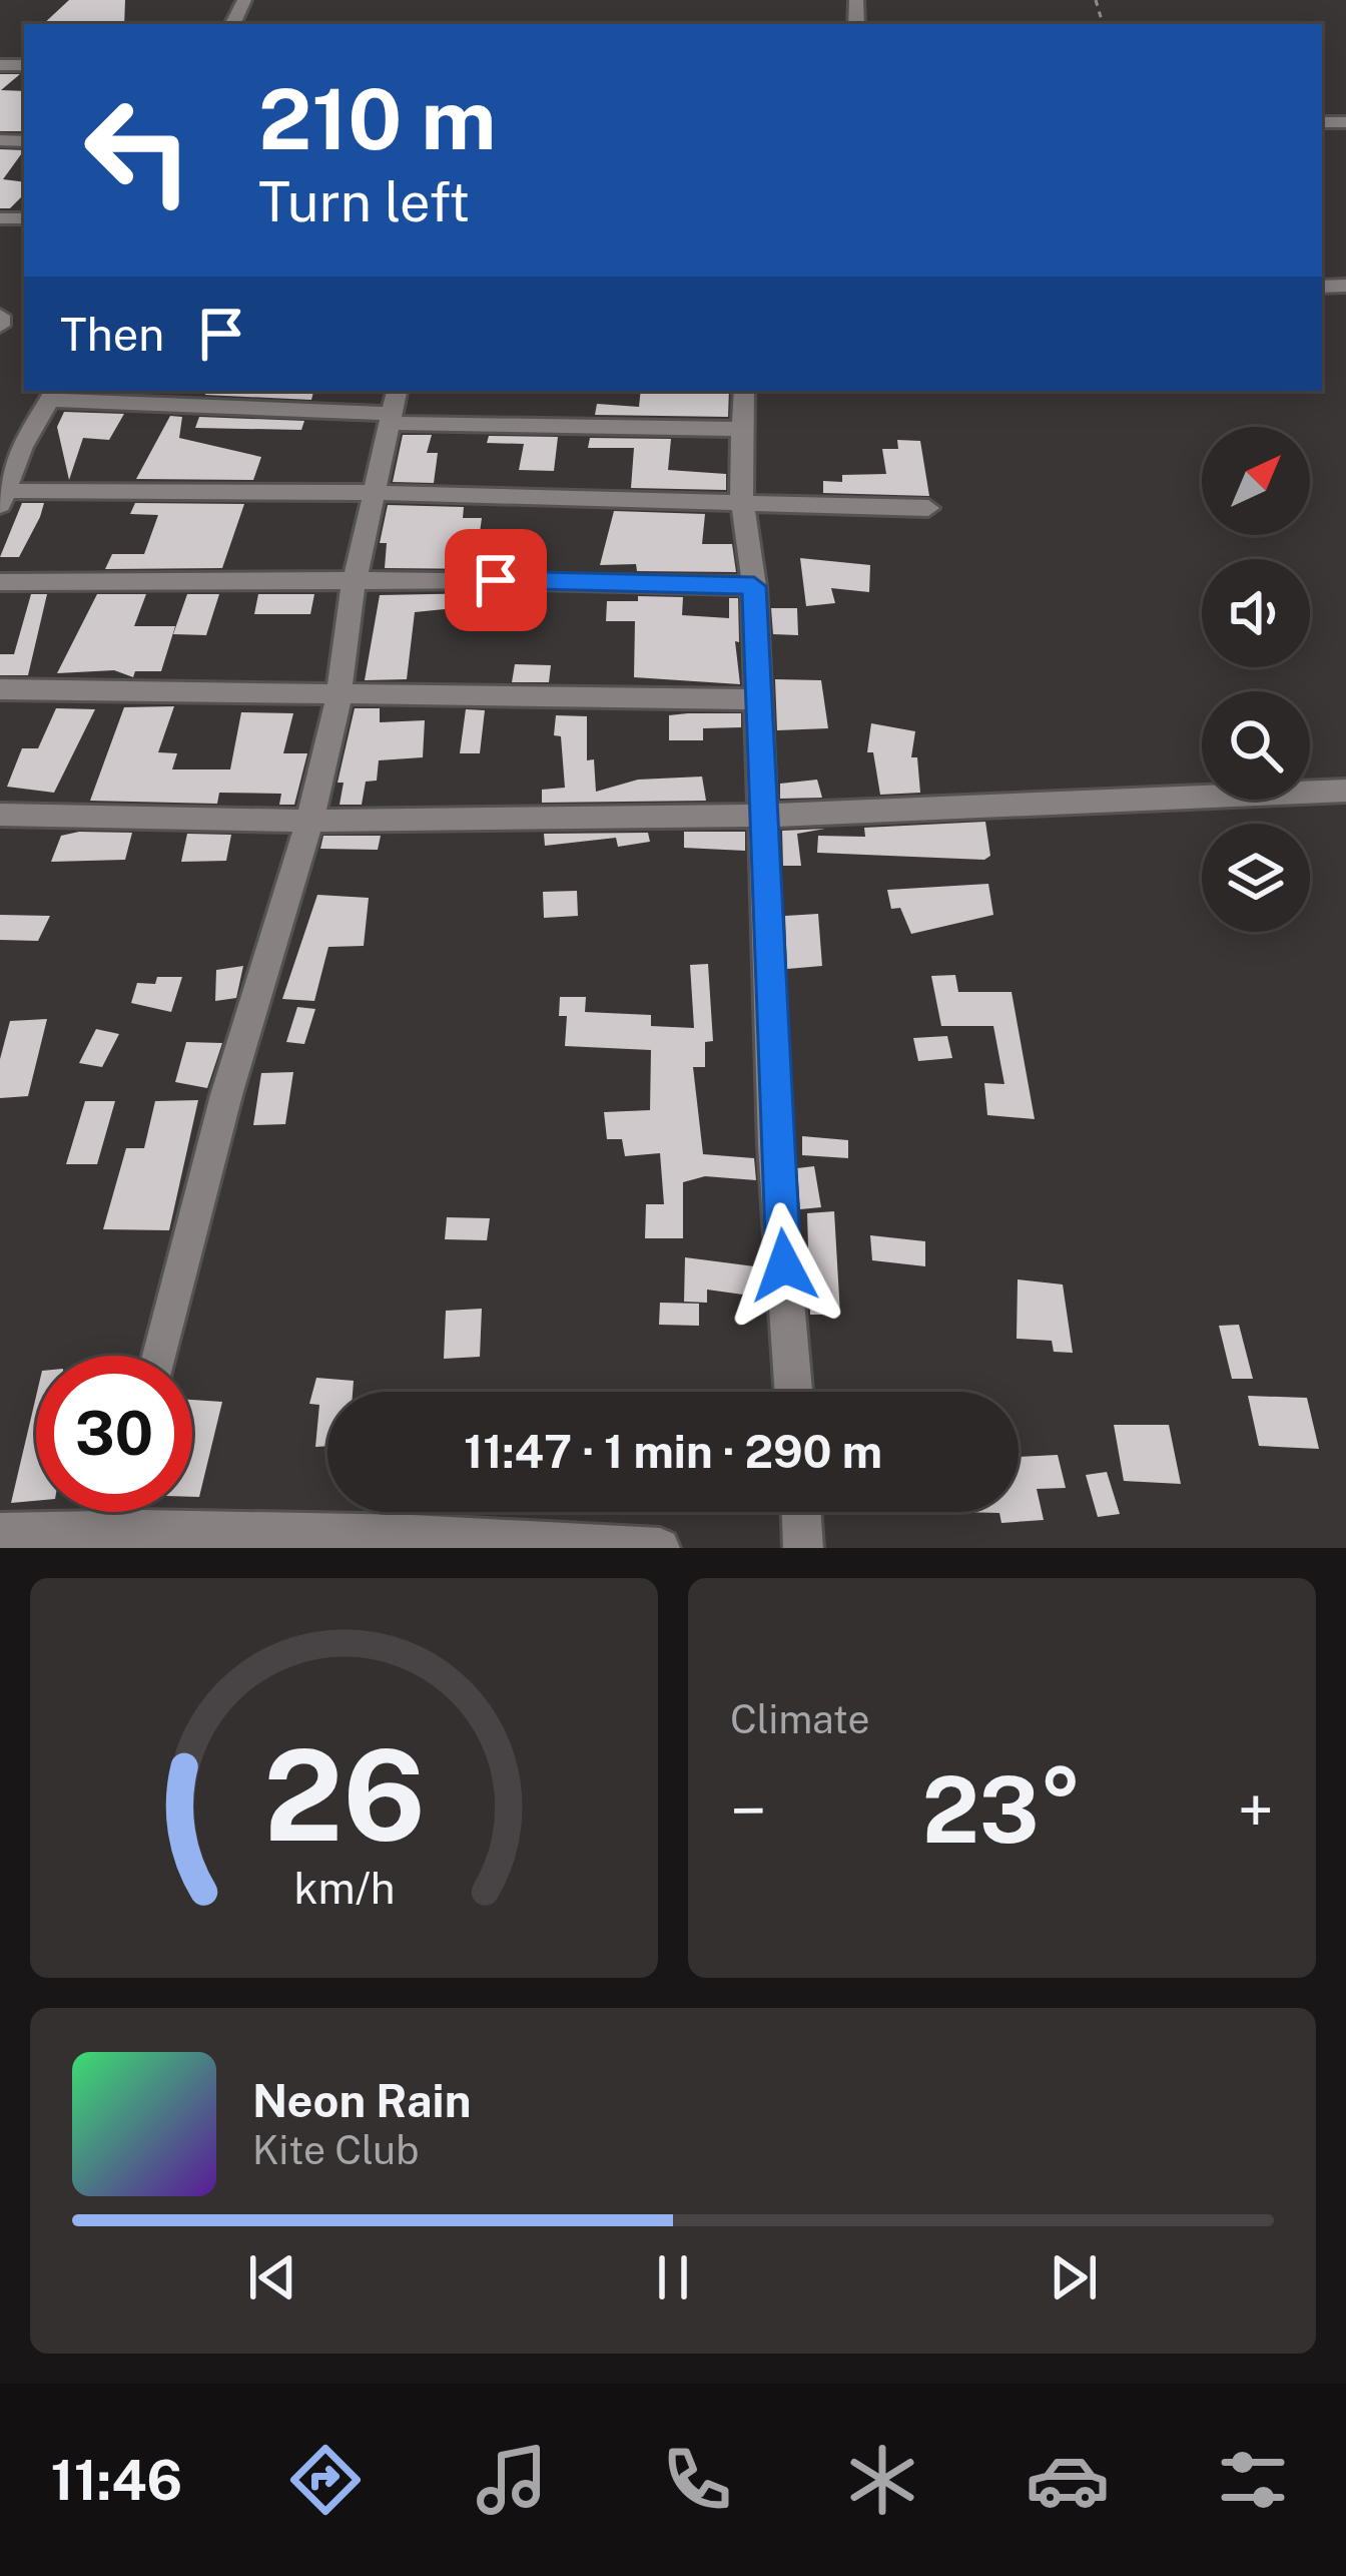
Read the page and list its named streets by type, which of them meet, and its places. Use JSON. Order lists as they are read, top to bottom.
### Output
{
  "north": "top right",
  "page": {
    "turn": ["210 m", "Turn left"],
    "then": "Then",
    "limit": "30",
    "trip": "11:47 · 1 min · 290 m",
    "tile": "Climate",
    "heat": ["−", "23°", "+"],
    "song": ["Neon Rain", "Kite Club"],
    "tabs": "11:46",
    "gauge": ["26", "km/h"]
  }
}
